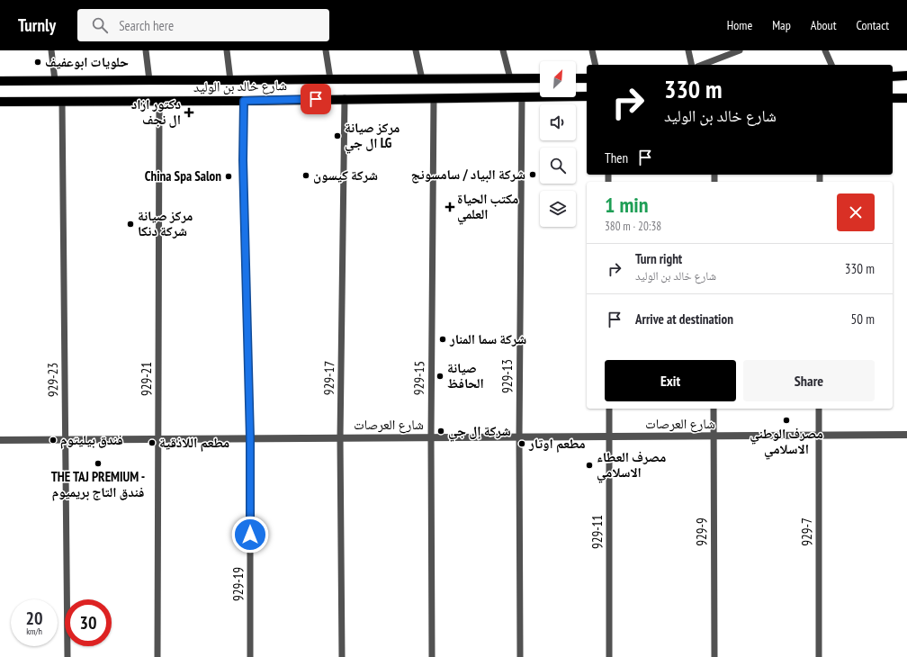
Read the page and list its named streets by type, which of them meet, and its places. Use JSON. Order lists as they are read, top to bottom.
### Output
{
  "streets": {
    "main road": ["شارع خالد بن الوليد"],
    "street": [
      "929-13",
      "929-17",
      "929-15",
      "929-21",
      "929-23",
      "شارع العرصات",
      "929-11",
      "929-9",
      "929-7",
      "929-19"
    ]
  },
  "crossings": [
    ["شارع خالد بن الوليد", "929-13"],
    ["شارع خالد بن الوليد", "929-17"],
    ["شارع خالد بن الوليد", "929-15"],
    ["شارع خالد بن الوليد", "929-21"],
    ["شارع خالد بن الوليد", "929-23"],
    ["شارع خالد بن الوليد", "929-19"],
    ["929-13", "شارع العرصات"],
    ["929-17", "شارع العرصات"],
    ["929-15", "شارع العرصات"],
    ["929-21", "شارع العرصات"],
    ["929-23", "شارع العرصات"],
    ["شارع العرصات", "929-11"],
    ["شارع العرصات", "929-9"],
    ["شارع العرصات", "929-7"],
    ["شارع العرصات", "929-19"]
  ],
  "places": {
    "other": [
      "حلويات ابوعفيف",
      "مركز صيانة ال جي LG",
      "شركة البياد / سامسونج",
      "شركة كيسون",
      "China Spa Salon",
      "مركز صيانة شركة دنكا",
      "شركة سما المنار",
      "صيانة الحافظ",
      "مصرف الوطني الاسلامي",
      "شركة إل جي",
      "فندق بيليتوم",
      "مطعم اللاذقية",
      "مطعم اوتار",
      "THE TAJ PREMIUM - فندق التاج بريميوم",
      "مصرف العطاء الاسلامي"
    ],
    "health": ["دكتور ازاد ال نجف", "مكتب الحياة العلمي"]
  },
  "north": "top right",
  "page": {
    "header": "Turnly",
    "search": "Search here",
    "nav": [
      "Home",
      "Map",
      "About",
      "Contact"
    ],
    "turn": ["330 m", "شارع خالد بن الوليد"],
    "then": "Then",
    "heading": ["1 min", "380 m · 20:38"],
    "list": [
      {
        "name": "Turn right",
        "note": "شارع خالد بن الوليد",
        "value": "330 m"
      },
      {
        "name": "Arrive at destination",
        "value": "50 m"
      }
    ],
    "buttons": ["Exit", "Share"],
    "speed": "20 km/h",
    "limit": "30"
  }
}
